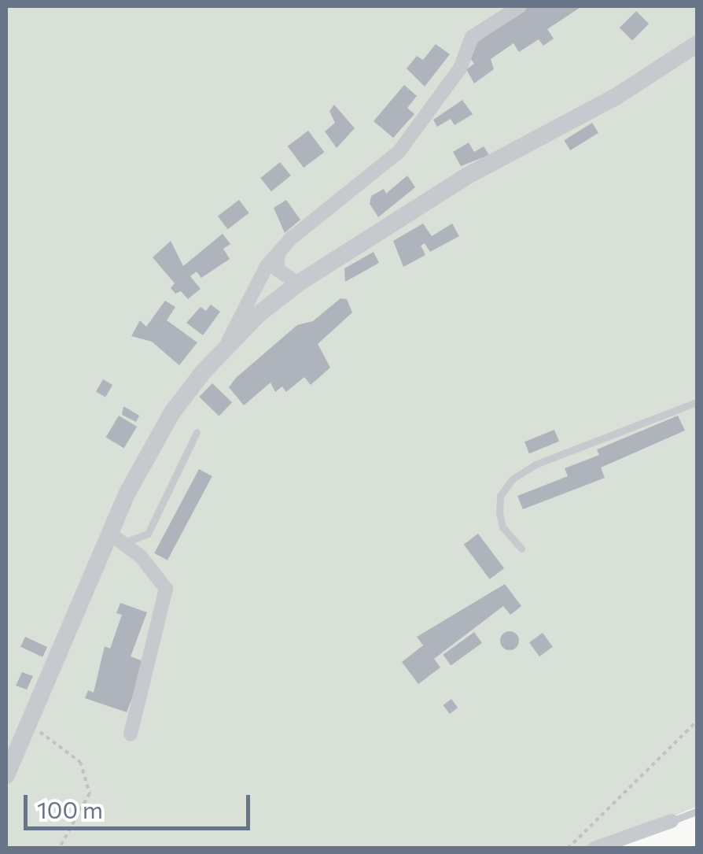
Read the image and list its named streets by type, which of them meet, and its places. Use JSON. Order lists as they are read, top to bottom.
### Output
{
  "scale_bar": "100 m"
}
